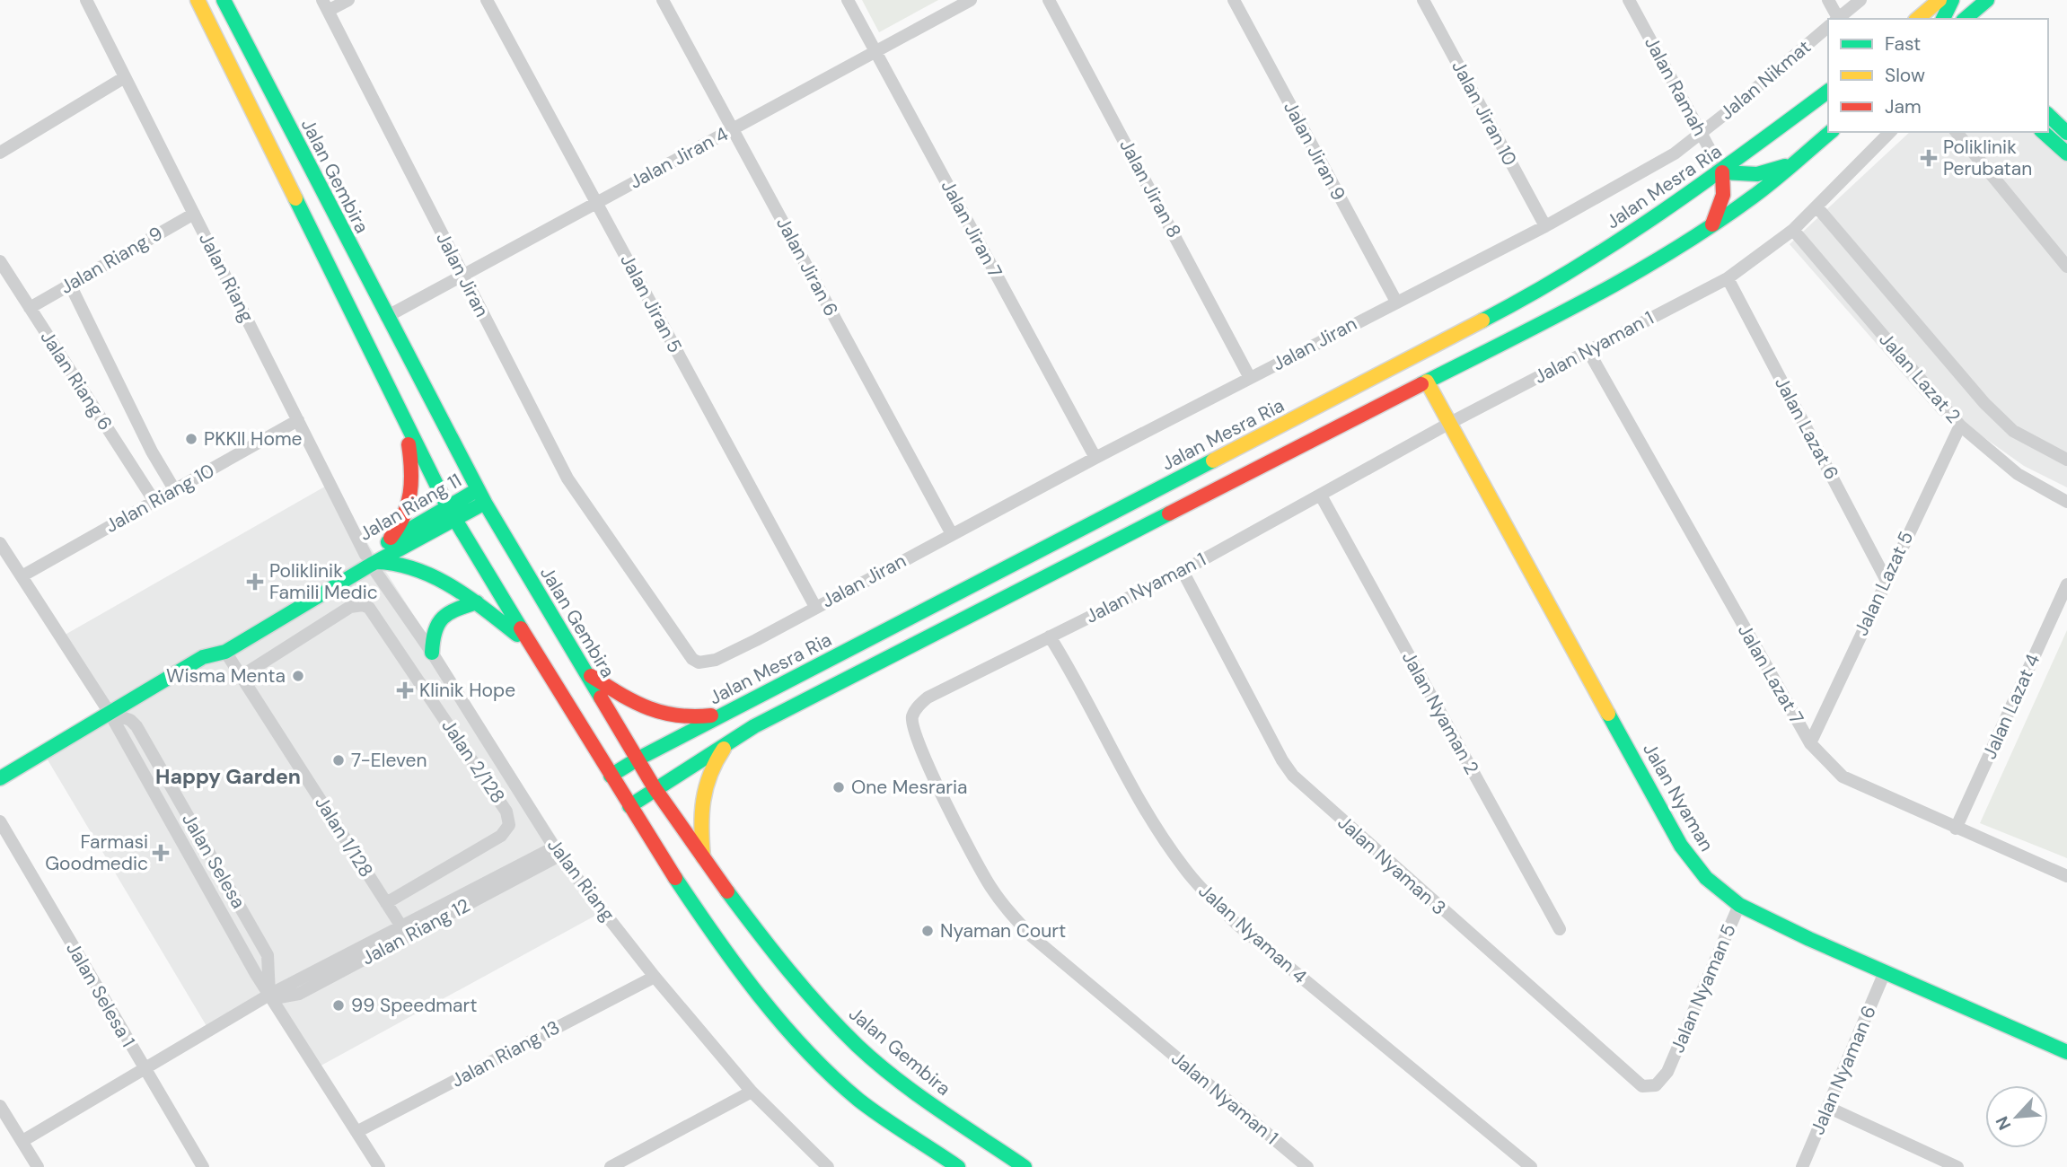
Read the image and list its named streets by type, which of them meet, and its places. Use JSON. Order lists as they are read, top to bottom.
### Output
{
  "streets": {
    "main road": [
      "Jalan Gembira",
      "Jalan Mesra Ria",
      "Jalan Riang 11",
      "Jalan Nyaman"
    ],
    "street": [
      "Jalan Nikmat",
      "Jalan Ramah",
      "Jalan Jiran 10",
      "Jalan Jiran 9",
      "Jalan Jiran 4",
      "Jalan Jiran 8",
      "Jalan Jiran 7",
      "Jalan Riang 9",
      "Jalan Jiran 6",
      "Jalan Jiran",
      "Jalan Riang",
      "Jalan Jiran 5",
      "Jalan Nyaman 1",
      "Jalan Lazat 2",
      "Jalan Riang 6",
      "Jalan Lazat 6",
      "Jalan Riang 10",
      "Jalan Lazat 5",
      "Jalan Lazat 7",
      "Jalan Lazat 4",
      "Jalan Nyaman 2",
      "Jalan 2/128",
      "Jalan 1/128",
      "Jalan Selesa",
      "Jalan Nyaman 3",
      "Jalan Riang 12",
      "Jalan Nyaman 4",
      "Jalan Nyaman 5",
      "Jalan Selesa 1",
      "Jalan Riang 13",
      "Jalan Nyaman 6"
    ]
  },
  "crossings": [
    ["Jalan Nikmat", "Jalan Ramah"],
    ["Jalan Nikmat", "Jalan Jiran"],
    ["Jalan Ramah", "Jalan Mesra Ria"],
    ["Jalan Ramah", "Jalan Jiran"],
    ["Jalan Jiran 10", "Jalan Jiran"],
    ["Jalan Jiran 9", "Jalan Jiran"],
    ["Jalan Jiran 4", "Jalan Gembira"],
    ["Jalan Jiran 4", "Jalan Jiran 7"],
    ["Jalan Jiran 4", "Jalan Jiran 6"],
    ["Jalan Jiran 4", "Jalan Jiran"],
    ["Jalan Jiran 4", "Jalan Jiran 5"],
    ["Jalan Gembira", "Jalan Mesra Ria"],
    ["Jalan Gembira", "Jalan Riang 11"],
    ["Jalan Jiran 8", "Jalan Jiran"],
    ["Jalan Jiran 7", "Jalan Jiran"],
    ["Jalan Riang 9", "Jalan Riang"],
    ["Jalan Riang 9", "Jalan Riang 6"],
    ["Jalan Jiran 6", "Jalan Jiran"],
    ["Jalan Jiran", "Jalan Jiran 5"],
    ["Jalan Riang", "Jalan Riang 10"],
    ["Jalan Riang", "Jalan Riang 11"],
    ["Jalan Riang", "Jalan Riang 12"],
    ["Jalan Riang", "Jalan Riang 13"],
    ["Jalan Nyaman 1", "Jalan Lazat 2"],
    ["Jalan Nyaman 1", "Jalan Lazat 6"],
    ["Jalan Nyaman 1", "Jalan Lazat 7"],
    ["Jalan Nyaman 1", "Jalan Nyaman 2"],
    ["Jalan Nyaman 1", "Jalan Nyaman"],
    ["Jalan Nyaman 1", "Jalan Nyaman 3"],
    ["Jalan Nyaman 1", "Jalan Nyaman 4"],
    ["Jalan Lazat 2", "Jalan Lazat 5"],
    ["Jalan Riang 6", "Jalan Riang 10"],
    ["Jalan Lazat 6", "Jalan Lazat 5"],
    ["Jalan Riang 10", "Jalan Selesa"],
    ["Jalan Riang 11", "Jalan 1/128"],
    ["Jalan Riang 11", "Jalan Selesa"],
    ["Jalan Lazat 5", "Jalan Lazat 7"],
    ["Jalan Lazat 7", "Jalan Lazat 4"],
    ["Jalan 2/128", "Jalan 1/128"],
    ["Jalan Nyaman", "Jalan Nyaman 5"],
    ["Jalan Nyaman", "Jalan Nyaman 6"],
    ["Jalan 1/128", "Jalan Riang 12"],
    ["Jalan Selesa", "Jalan Riang 12"],
    ["Jalan Selesa", "Jalan Riang 13"],
    ["Jalan Nyaman 3", "Jalan Nyaman 5"],
    ["Jalan Riang 12", "Jalan Selesa 1"]
  ],
  "districts": ["Happy Garden"],
  "places": {
    "health": [
      "Poliklinik Perubatan",
      "Poliklinik Famili Medic",
      "Klinik Hope",
      "Farmasi Goodmedic"
    ],
    "other": [
      "PKKII Home",
      "Wisma Menta",
      "7-Eleven",
      "One Mesraria",
      "Nyaman Court",
      "99 Speedmart"
    ]
  },
  "legend": ["Fast", "Slow", "Jam"],
  "north": "bottom left"
}
